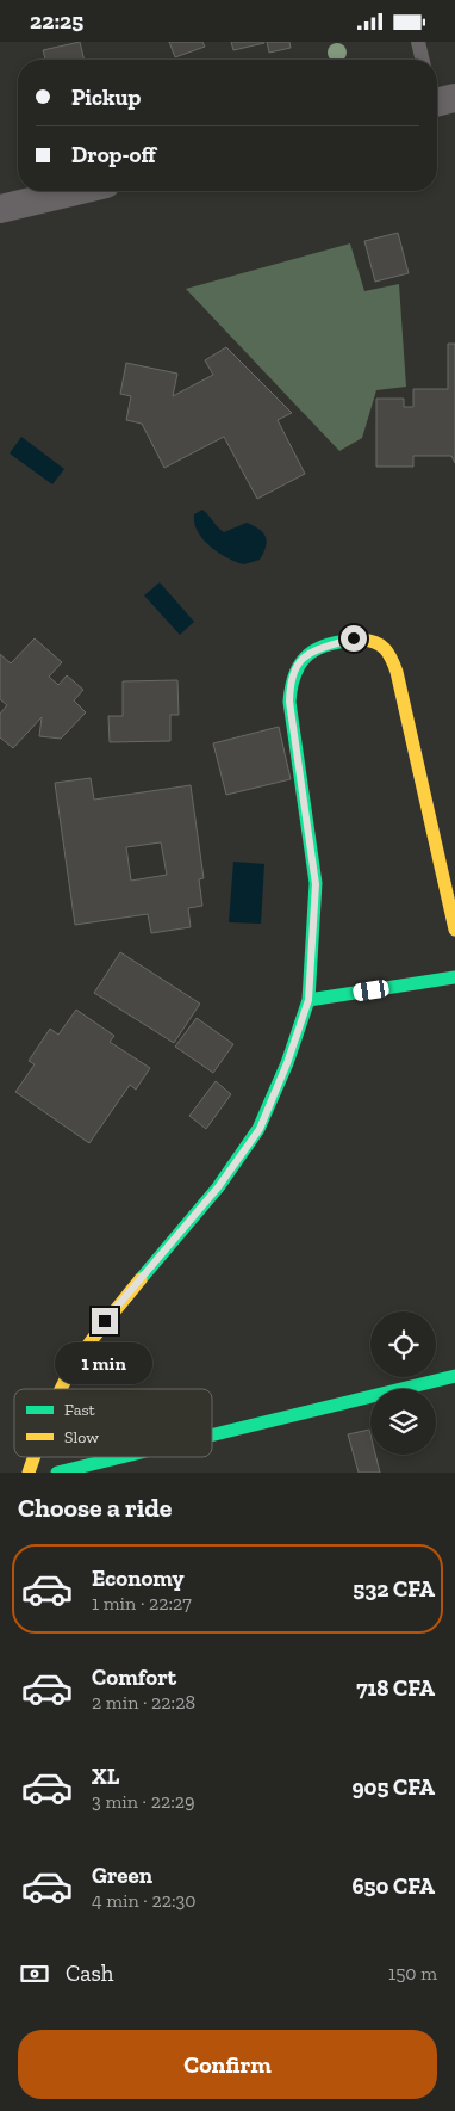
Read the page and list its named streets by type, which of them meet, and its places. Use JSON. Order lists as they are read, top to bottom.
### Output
{
  "legend": ["Fast", "Slow"],
  "page": {
    "status": "22:25",
    "banner": ["Pickup", "Drop-off"],
    "bubble": "1 min",
    "heading": "Choose a ride",
    "list": [
      {
        "name": "Economy",
        "note": "1 min · 22:27",
        "value": "532 CFA"
      },
      {
        "name": "Comfort",
        "note": "2 min · 22:28",
        "value": "718 CFA"
      },
      {
        "name": "XL",
        "note": "3 min · 22:29",
        "value": "905 CFA"
      },
      {
        "name": "Green",
        "note": "4 min · 22:30",
        "value": "650 CFA"
      }
    ],
    "pay": ["Cash", "150 m"],
    "buttons": "Confirm"
  }
}
